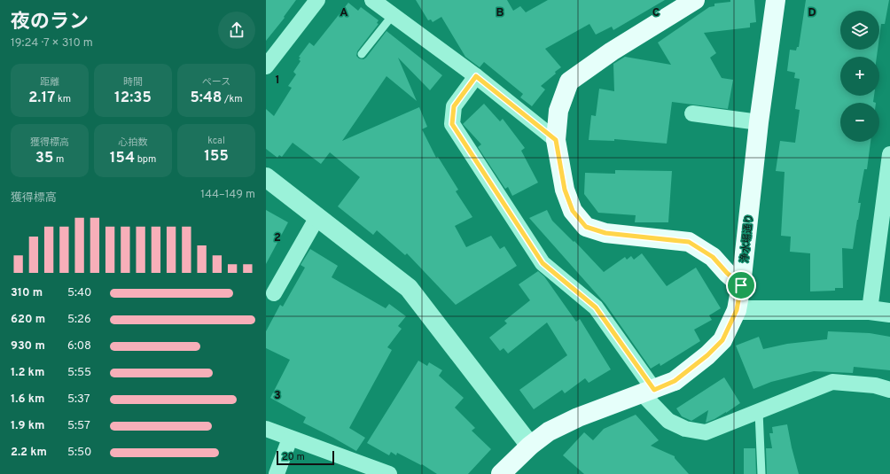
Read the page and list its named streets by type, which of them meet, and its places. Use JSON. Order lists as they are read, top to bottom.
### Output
{
  "streets": {
    "main road": ["浄水場通り"]
  },
  "scale_bar": "20 m",
  "page": {
    "heading": ["夜のラン", "19:24 · 7 × 310 m"],
    "map_buttons": ["+", "−"],
    "stats": [
      ["距離", "2.17 km"],
      ["時間", "12:35"],
      ["ペース", "5:48 /km"],
      ["獲得標高", "35 m"],
      ["心拍数", "154 bpm"],
      ["kcal", "155"]
    ],
    "chart": ["獲得標高", "144–149 m"],
    "list": [
      {
        "name": "310 m",
        "note": "5:40"
      },
      {
        "name": "620 m",
        "note": "5:26"
      },
      {
        "name": "930 m",
        "note": "6:08"
      },
      {
        "name": "1.2 km",
        "note": "5:55"
      },
      {
        "name": "1.6 km",
        "note": "5:37"
      },
      {
        "name": "1.9 km",
        "note": "5:57"
      },
      {
        "name": "2.2 km",
        "note": "5:50"
      }
    ],
    "scale": "20 m"
  },
  "grid": {
    "columns": [
      "A",
      "B",
      "C",
      "D"
    ],
    "rows": ["1", "2", "3"]
  }
}
